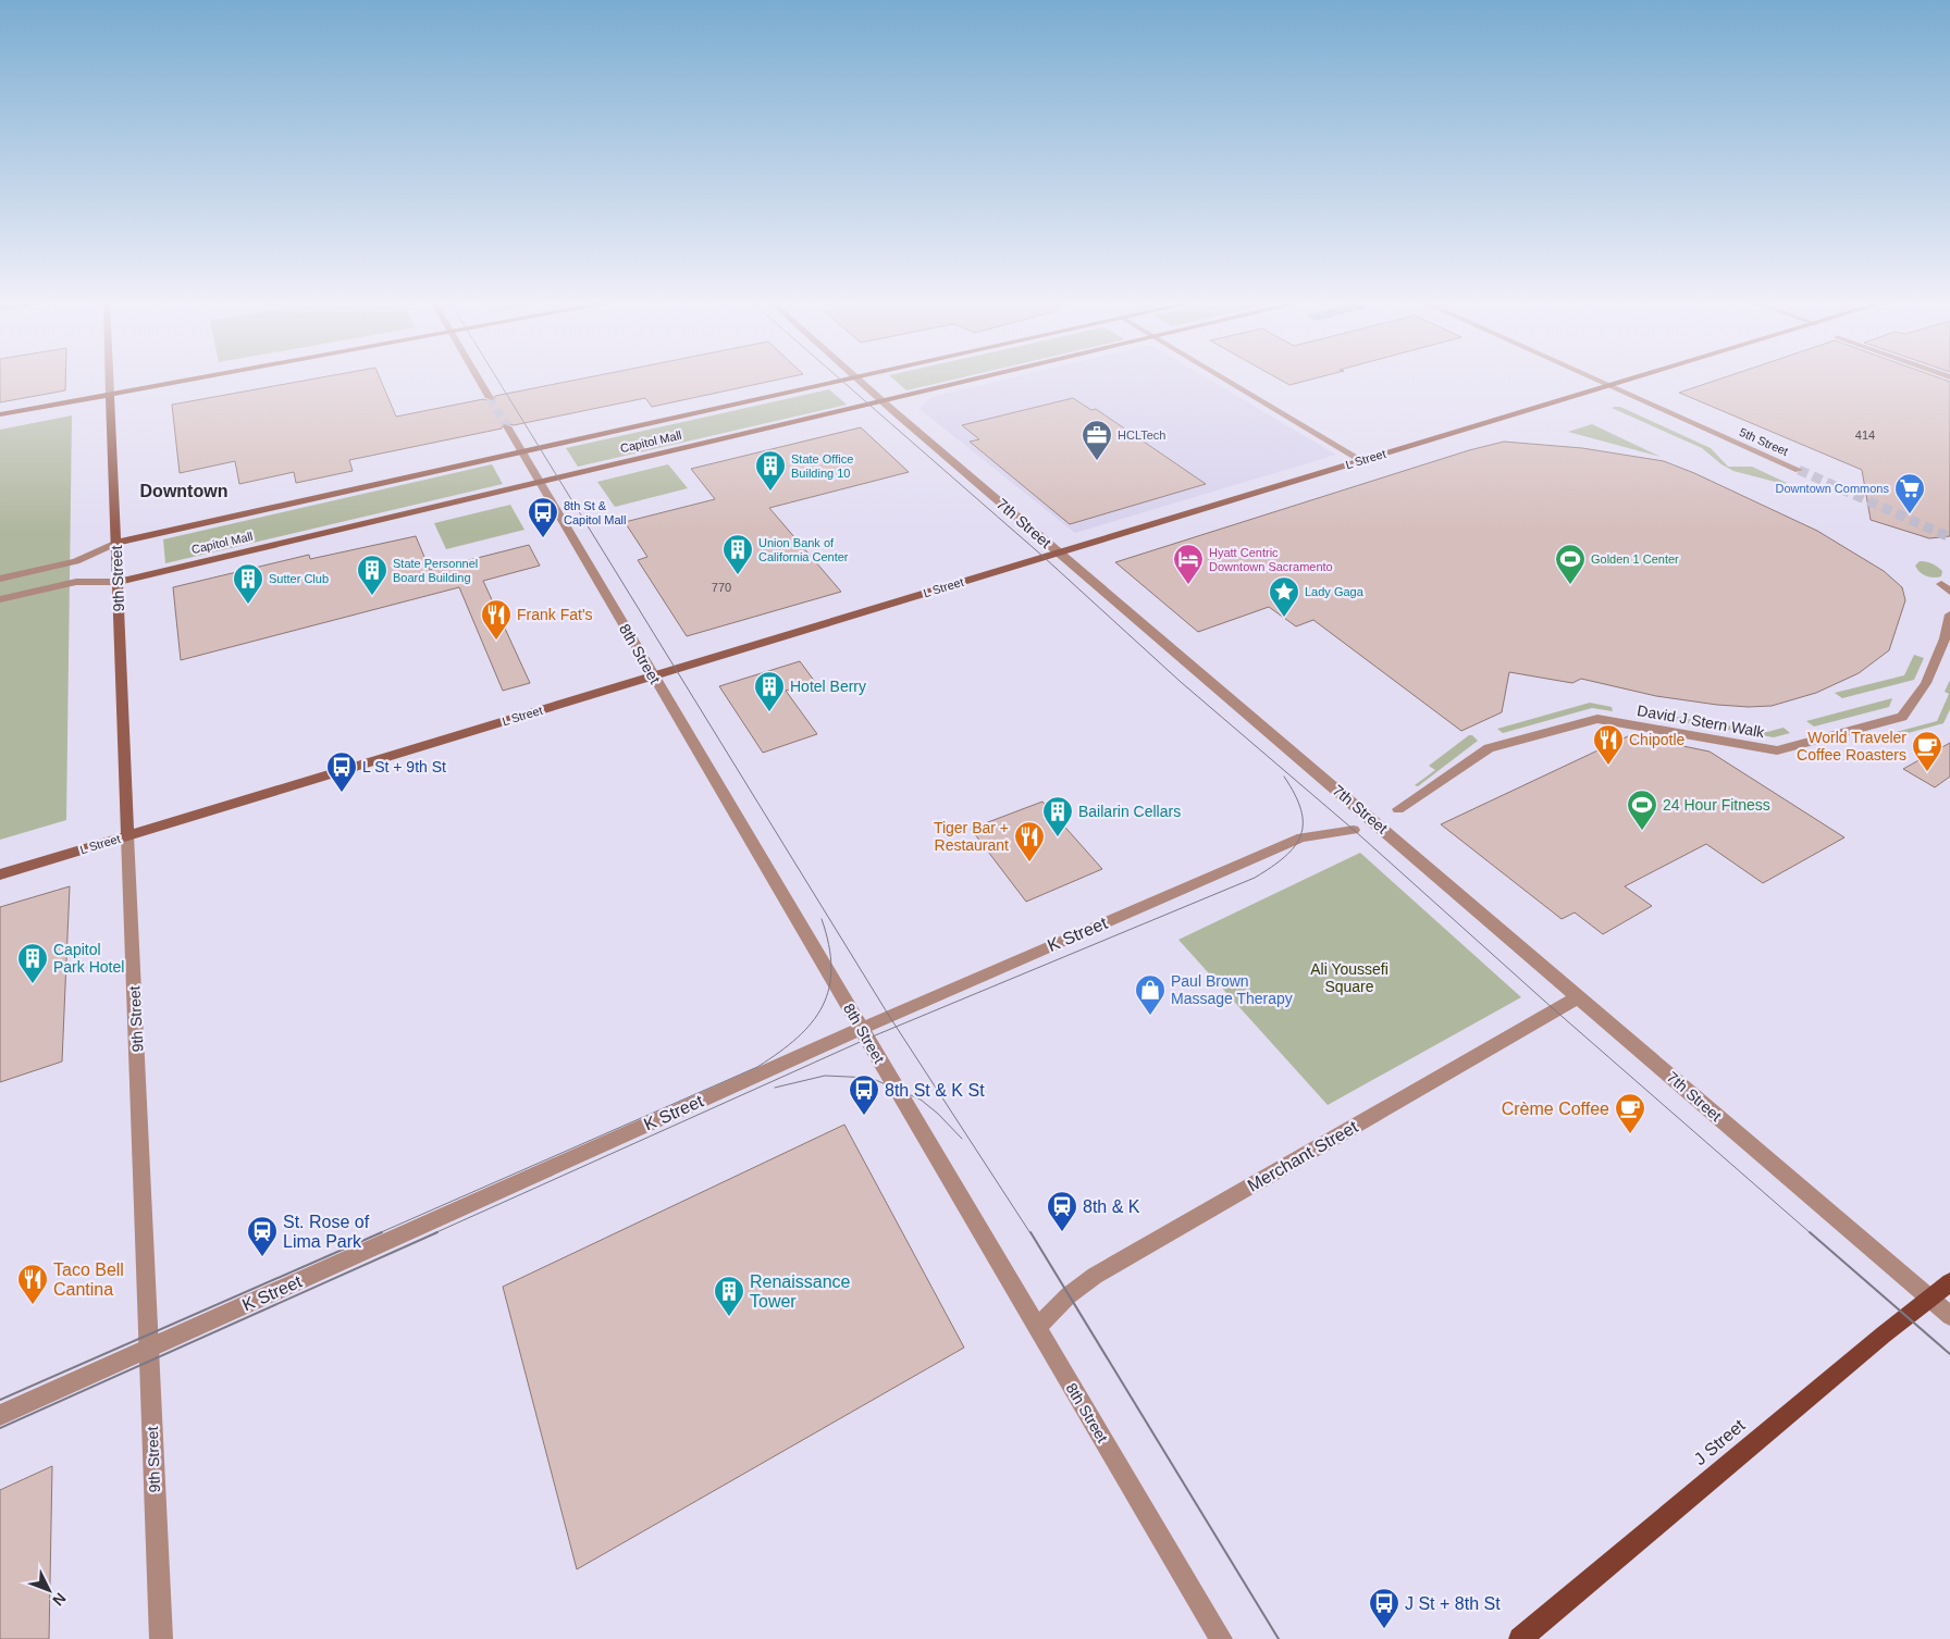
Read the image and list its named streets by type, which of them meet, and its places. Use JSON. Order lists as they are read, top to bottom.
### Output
{
  "streets": {
    "main road": [
      "Capitol Mall",
      "L Street",
      "9th Street",
      "J Street"
    ],
    "street": [
      "5th Street",
      "7th Street",
      "8th Street",
      "David J Stern Walk",
      "K Street",
      "Merchant Street"
    ]
  },
  "crossings": [
    ["Capitol Mall", "7th Street"],
    ["Capitol Mall", "9th Street"],
    ["Capitol Mall", "8th Street"],
    ["5th Street", "L Street"],
    ["L Street", "7th Street"],
    ["L Street", "9th Street"],
    ["L Street", "8th Street"],
    ["7th Street", "Merchant Street"],
    ["7th Street", "J Street"],
    ["9th Street", "K Street"],
    ["8th Street", "K Street"],
    ["8th Street", "Merchant Street"]
  ],
  "districts": ["Downtown"],
  "parks": ["Ali Youssefi Square"],
  "places": {
    "office": ["HCLTech"],
    "building": [
      "State Office Building 10",
      "Union Bank of California Center",
      "State Personnel Board Building",
      "Sutter Club",
      "Hotel Berry",
      "Bailarin Cellars",
      "Capitol Park Hotel",
      "Renaissance Tower"
    ],
    "supermarket": ["Downtown Commons"],
    "bus stop": [
      "8th St & Capitol Mall",
      "L St + 9th St",
      "8th St & K St",
      "J St + 8th St"
    ],
    "hotel": ["Hyatt Centric Downtown Sacramento"],
    "sports": ["Golden 1 Center", "24 Hour Fitness"],
    "place": ["Lady Gaga"],
    "restaurant": [
      "Frank Fat's",
      "Chipotle",
      "Tiger Bar + Restaurant",
      "Taco Bell Cantina"
    ],
    "cafe": ["World Traveler Coffee Roasters", "Crème Coffee"],
    "shop": ["Paul Brown Massage Therapy"],
    "station": ["8th & K", "St. Rose of Lima Park"]
  },
  "house_numbers": ["414", "770"],
  "north": "bottom right"
}
